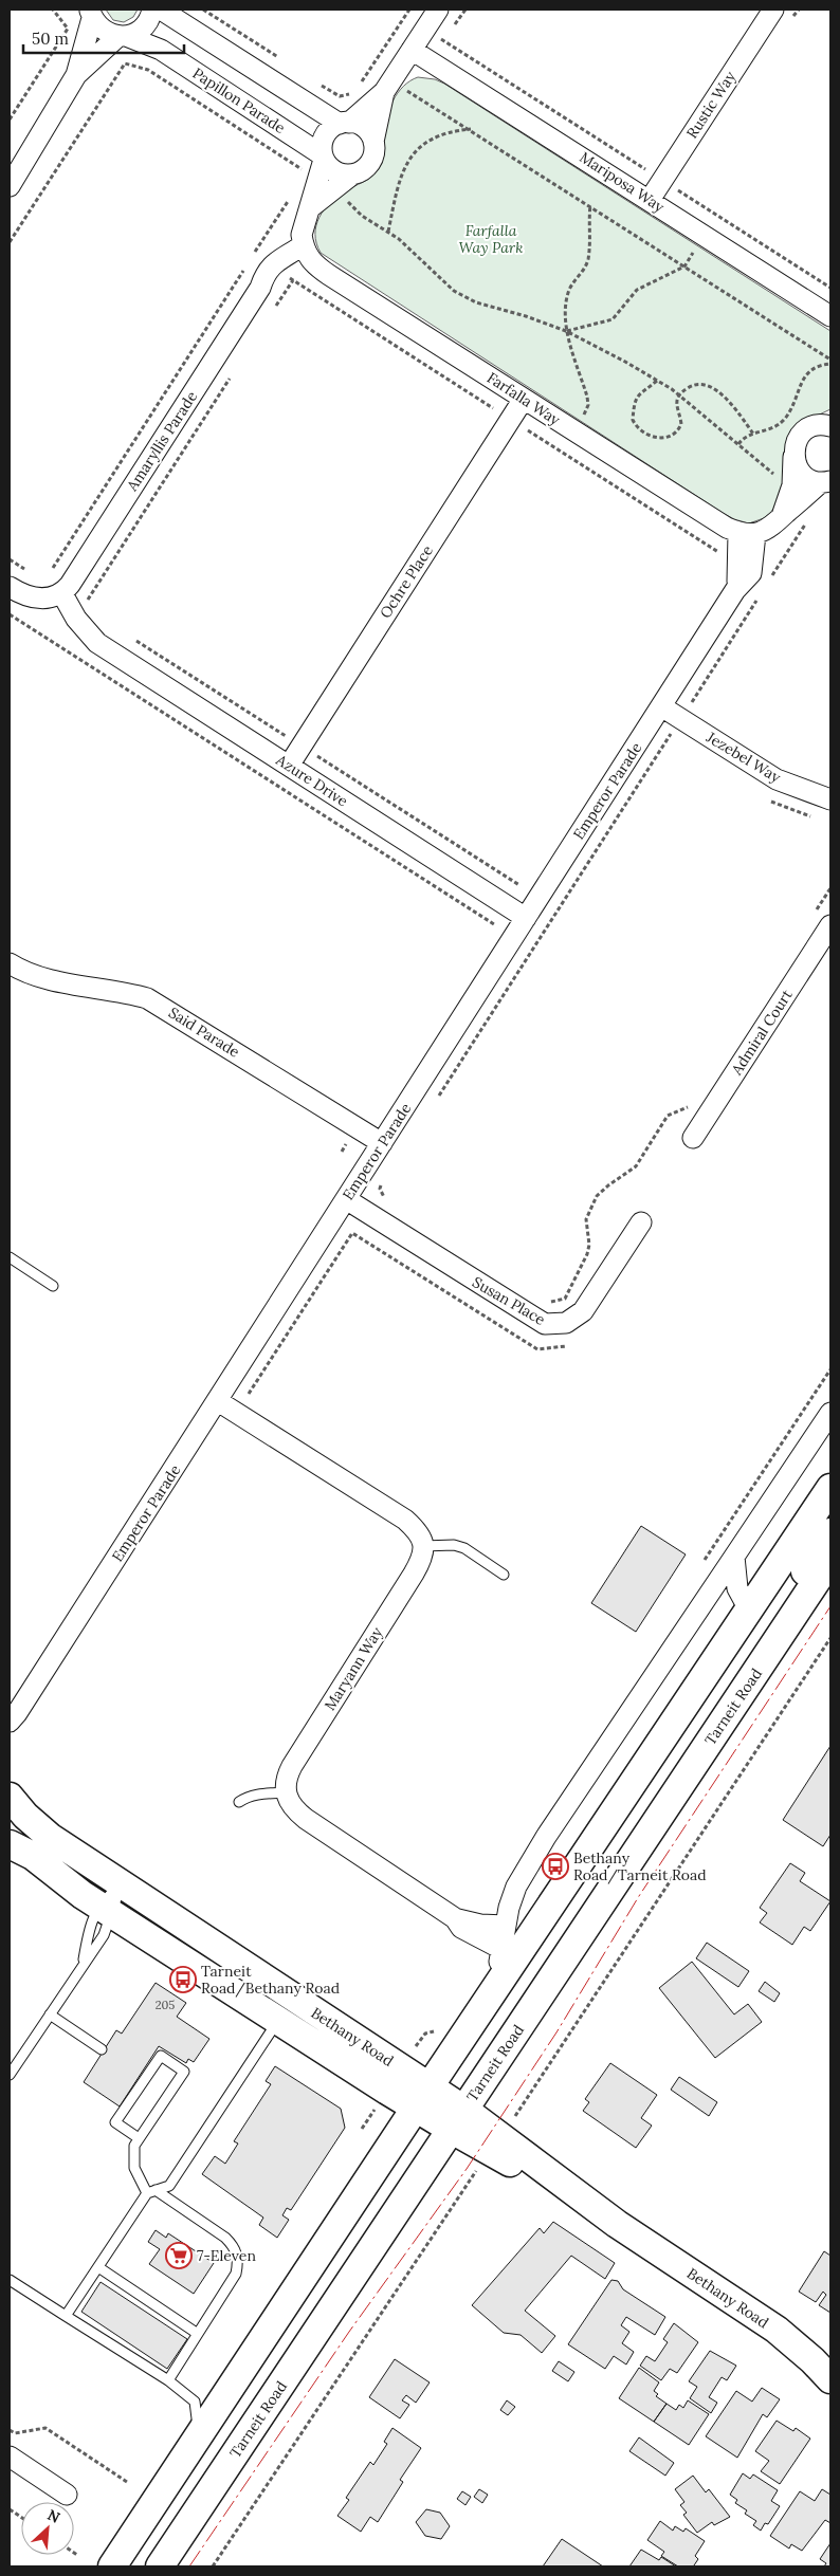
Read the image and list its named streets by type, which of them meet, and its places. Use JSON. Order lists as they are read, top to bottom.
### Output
{
  "streets": {
    "main road": ["Tarneit Road", "Bethany Road"],
    "street": [
      "Papillon Parade",
      "Rustic Way",
      "Mariposa Way",
      "Farfalla Way",
      "Amaryllis Parade",
      "Ochre Place",
      "Jezebel Way",
      "Azure Drive",
      "Emperor Parade",
      "Said Parade",
      "Admiral Court",
      "Susan Place",
      "Maryann Way"
    ]
  },
  "crossings": [
    ["Rustic Way", "Mariposa Way"],
    ["Farfalla Way", "Amaryllis Parade"],
    ["Farfalla Way", "Ochre Place"],
    ["Farfalla Way", "Emperor Parade"],
    ["Amaryllis Parade", "Azure Drive"],
    ["Ochre Place", "Azure Drive"],
    ["Jezebel Way", "Emperor Parade"],
    ["Azure Drive", "Emperor Parade"],
    ["Emperor Parade", "Said Parade"],
    ["Emperor Parade", "Susan Place"],
    ["Tarneit Road", "Bethany Road"]
  ],
  "parks": ["Farfalla Way Park"],
  "places": {
    "bus stop": ["Bethany Road/Tarneit Road", "Tarneit Road/Bethany Road"],
    "supermarket": ["7-Eleven"]
  },
  "house_numbers": ["205"],
  "scale_bar": "50 m",
  "north": "top right"
}
